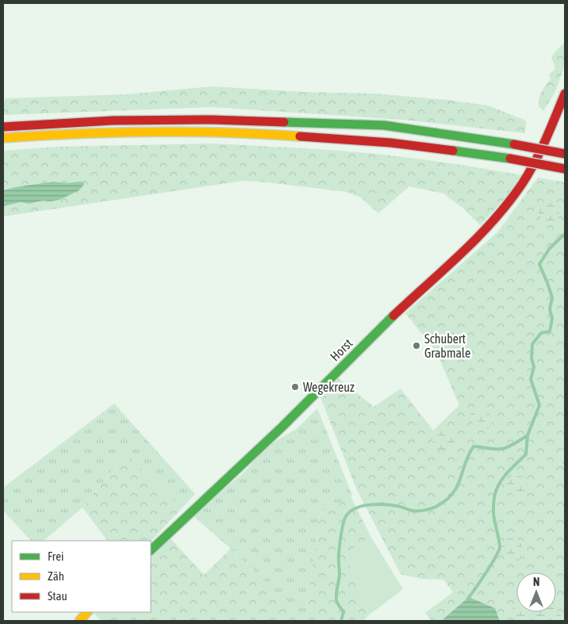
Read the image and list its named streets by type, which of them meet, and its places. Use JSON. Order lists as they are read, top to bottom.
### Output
{
  "streets": {
    "main road": ["Horst"]
  },
  "places": ["Schubert Grabmale", "Wegekreuz"],
  "legend": ["Frei", "Zäh", "Stau"],
  "north": "top"
}
